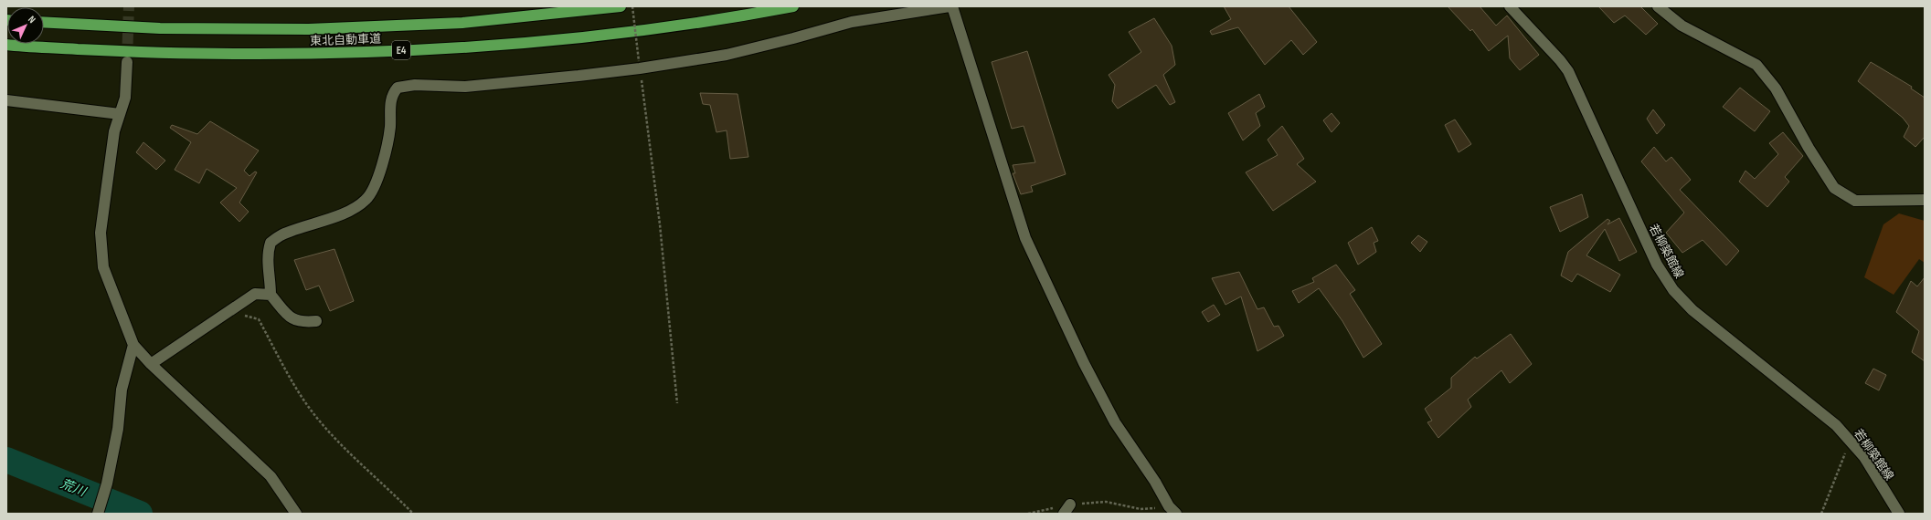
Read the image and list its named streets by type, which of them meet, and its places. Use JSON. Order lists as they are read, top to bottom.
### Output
{
  "streets": {
    "highway": ["東北自動車道", "E4"],
    "street": ["若柳築館線"]
  },
  "water": ["荒川"],
  "north": "top right"
}
